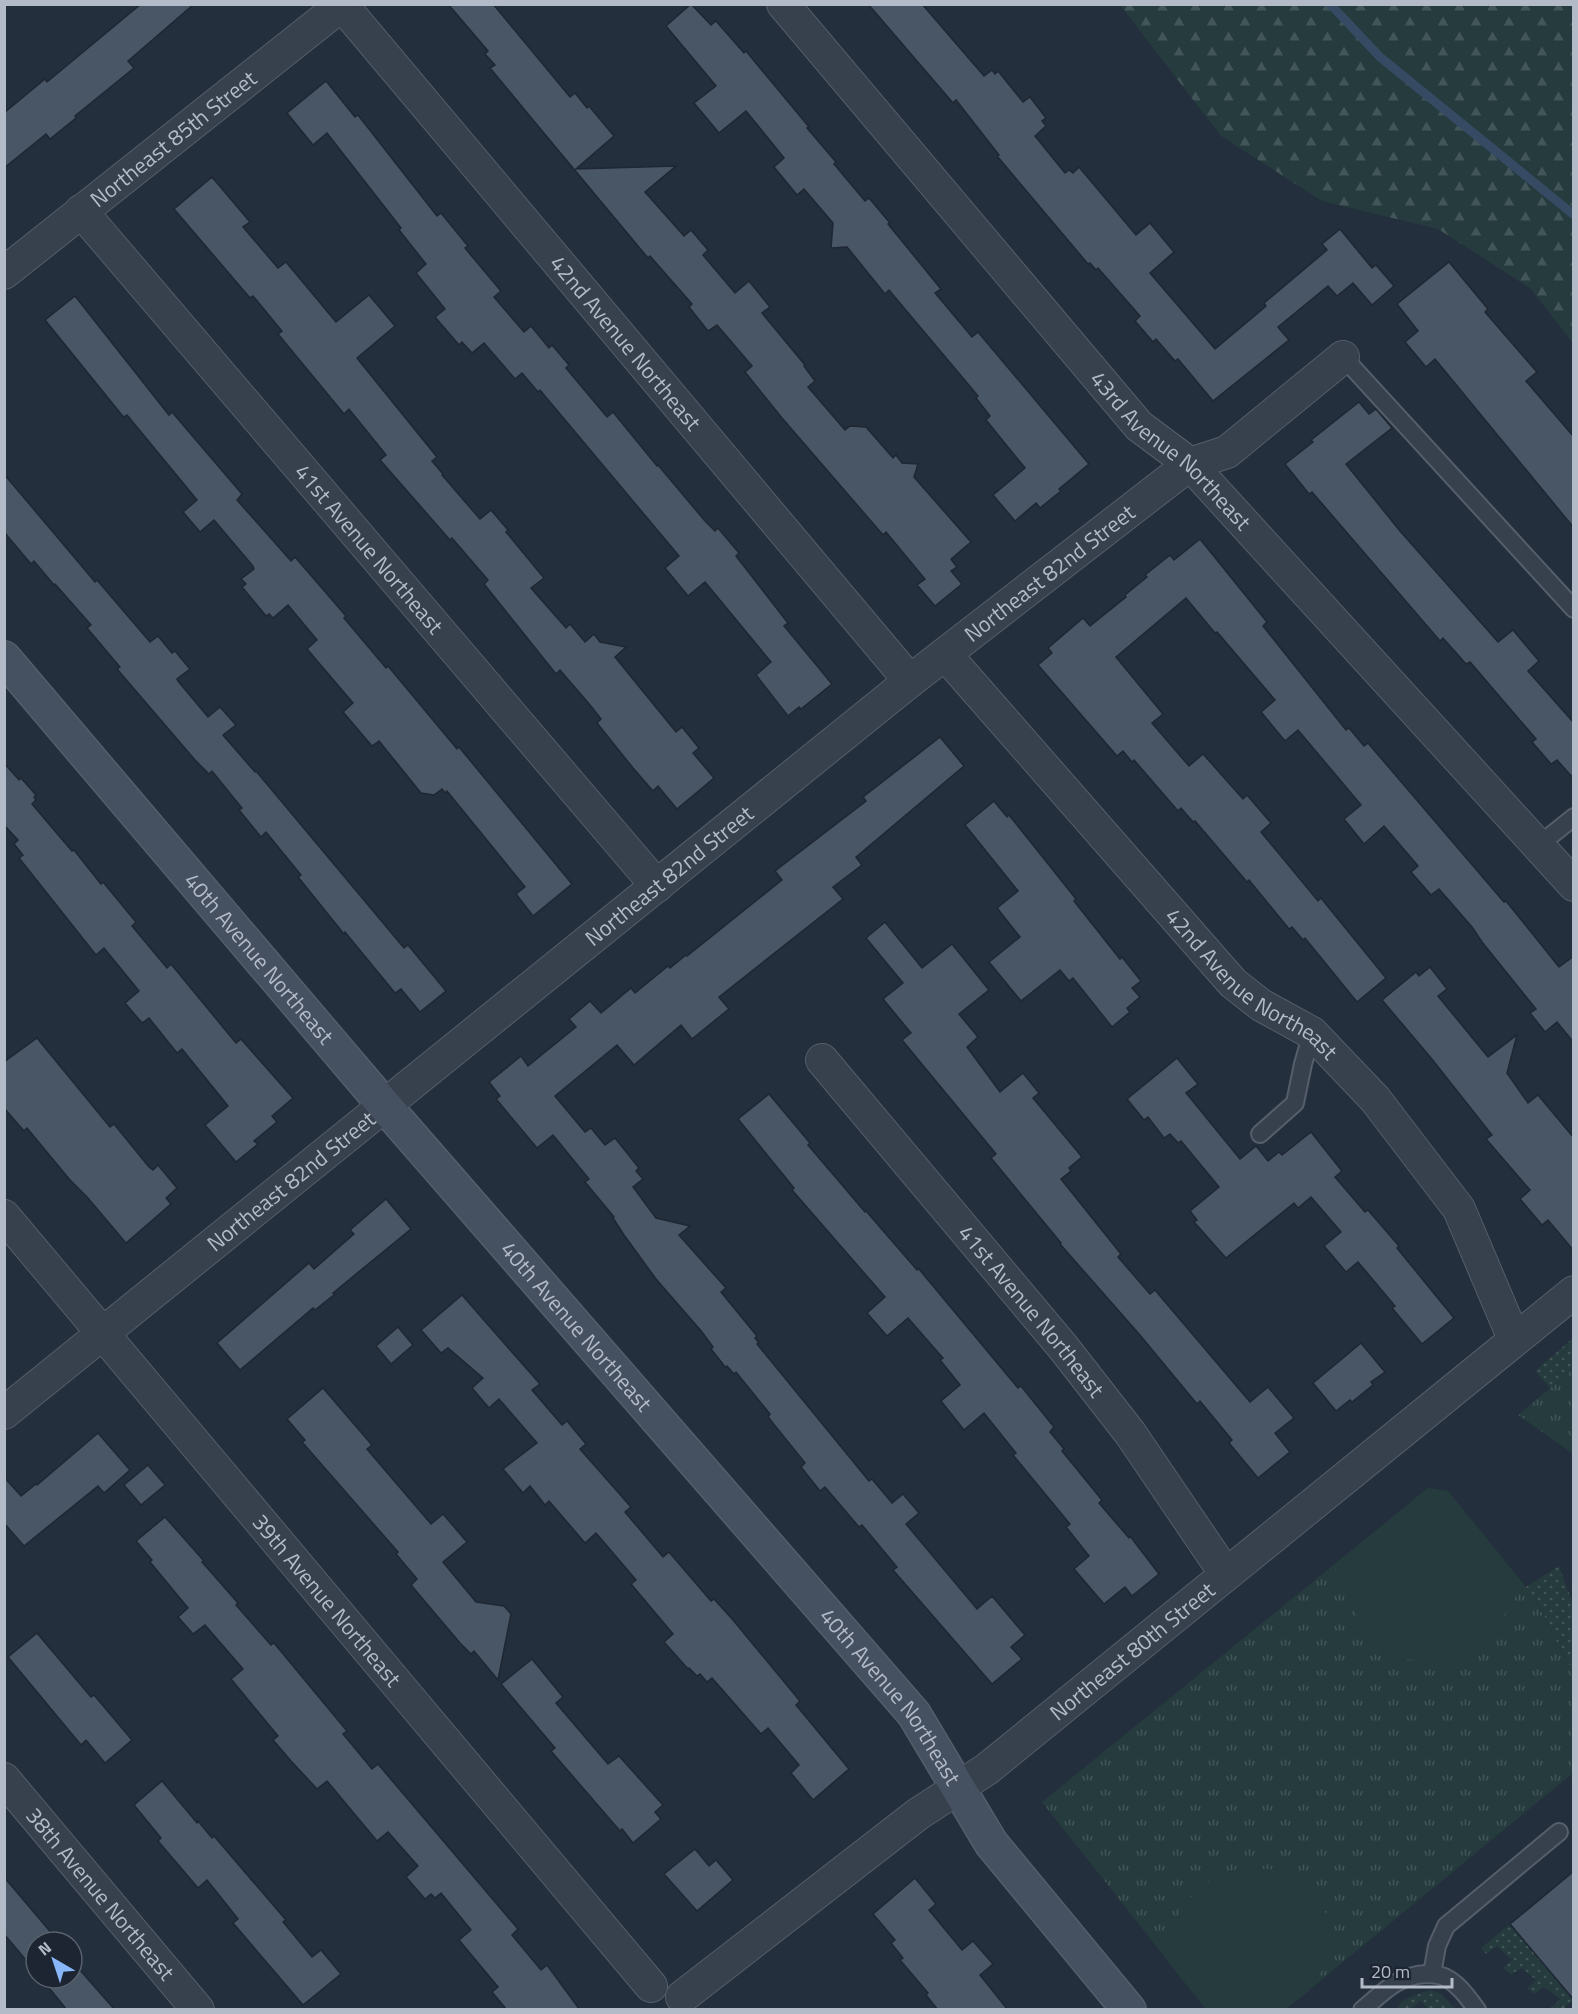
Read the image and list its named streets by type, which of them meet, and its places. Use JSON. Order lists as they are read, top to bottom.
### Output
{
  "streets": {
    "street": [
      "Northeast 85th Street",
      "42nd Avenue Northeast",
      "43rd Avenue Northeast",
      "41st Avenue Northeast",
      "Northeast 82nd Street",
      "40th Avenue Northeast",
      "39th Avenue Northeast",
      "Northeast 80th Street",
      "38th Avenue Northeast"
    ]
  },
  "crossings": [
    ["Northeast 85th Street", "42nd Avenue Northeast"],
    ["Northeast 85th Street", "41st Avenue Northeast"],
    ["42nd Avenue Northeast", "Northeast 82nd Street"],
    ["42nd Avenue Northeast", "Northeast 80th Street"],
    ["43rd Avenue Northeast", "Northeast 82nd Street"],
    ["41st Avenue Northeast", "Northeast 82nd Street"],
    ["41st Avenue Northeast", "Northeast 80th Street"],
    ["Northeast 82nd Street", "40th Avenue Northeast"],
    ["Northeast 82nd Street", "39th Avenue Northeast"],
    ["40th Avenue Northeast", "Northeast 80th Street"]
  ],
  "scale_bar": "20 m",
  "north": "top left"
}
